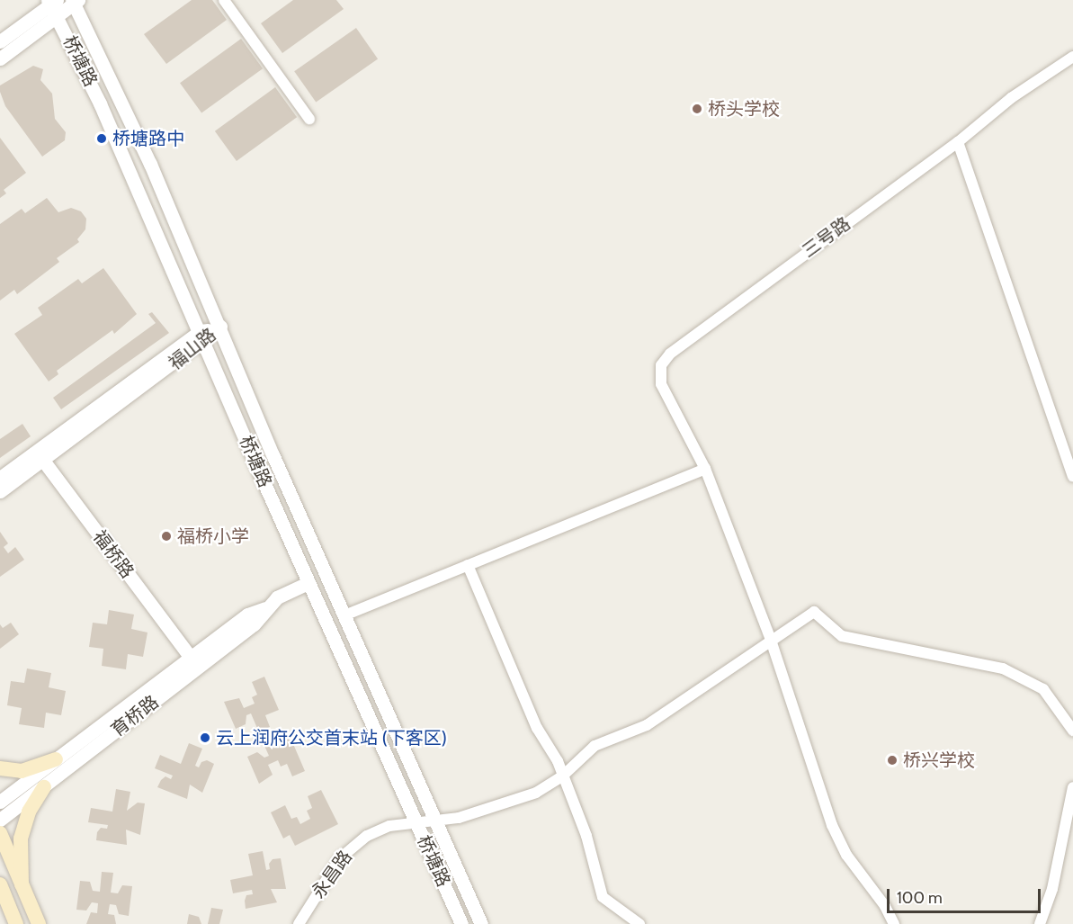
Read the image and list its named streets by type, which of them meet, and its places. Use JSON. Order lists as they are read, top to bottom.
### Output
{
  "streets": {
    "street": [
      "桥塘路",
      "三号路",
      "福山路",
      "福桥路",
      "育桥路",
      "永昌路"
    ]
  },
  "crossings": [
    ["桥塘路", "福山路"],
    ["桥塘路", "育桥路"],
    ["桥塘路", "永昌路"],
    ["福山路", "福桥路"],
    ["福桥路", "育桥路"]
  ],
  "places": [
    "桥头学校",
    "桥塘路中",
    "福桥小学",
    "云上润府公交首末站 (下客区)",
    "桥兴学校"
  ],
  "scale_bar": "100 m"
}
